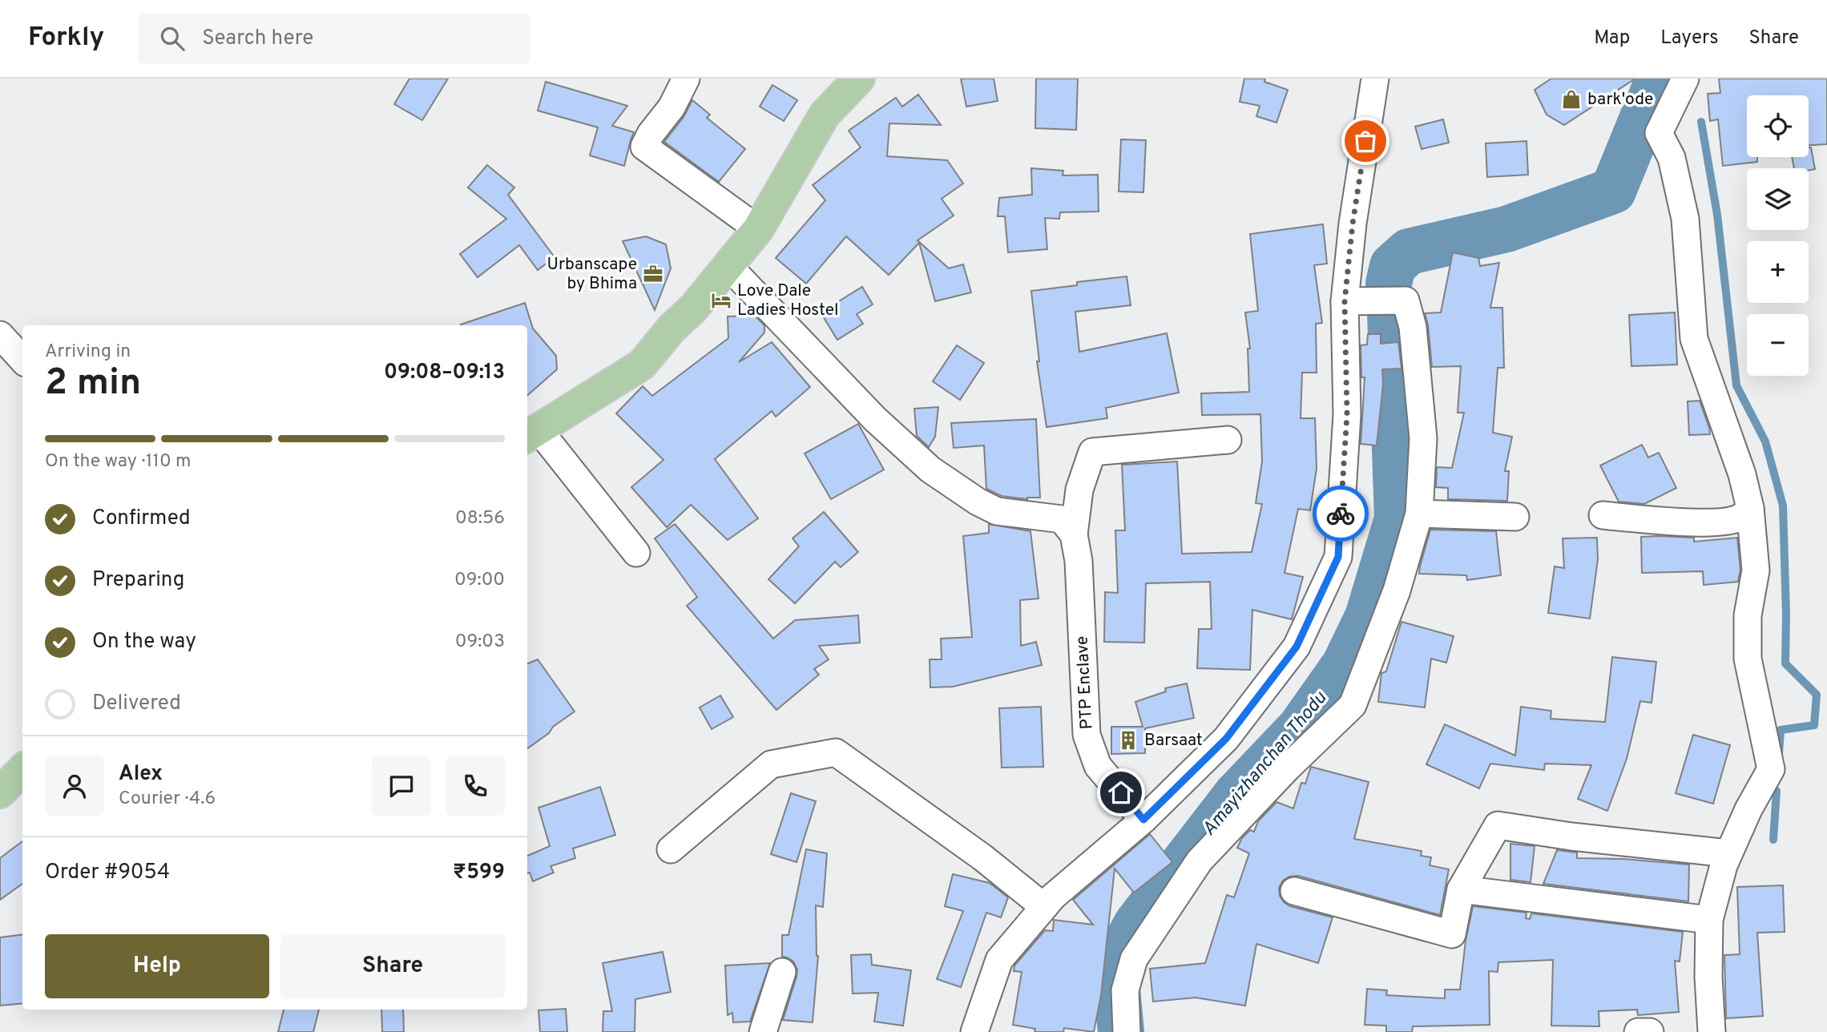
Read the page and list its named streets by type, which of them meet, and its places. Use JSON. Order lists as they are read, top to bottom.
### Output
{
  "streets": {
    "street": ["PTP Enclave"]
  },
  "water": ["Amayizhanchan Thodu"],
  "places": {
    "shop": ["bark'ode"],
    "office": ["Urbanscape by Bhima"],
    "hotel": ["Love Dale Ladies Hostel"],
    "building": ["Barsaat"]
  },
  "page": {
    "header": "Forkly",
    "search": "Search here",
    "nav": ["Map", "Layers", "Share"],
    "map_buttons": ["+", "−"],
    "heading": ["2 min", "Arriving in", "09:08–09:13"],
    "panel": [
      "Alex",
      "Courier · 4.6",
      "Order #9054",
      "₹599"
    ],
    "bar": "On the way · 110 m",
    "list": [
      ["Confirmed", "08:56"],
      ["Preparing", "09:00"],
      ["On the way", "09:03"],
      "Delivered"
    ],
    "buttons": ["Help", "Share"]
  }
}
